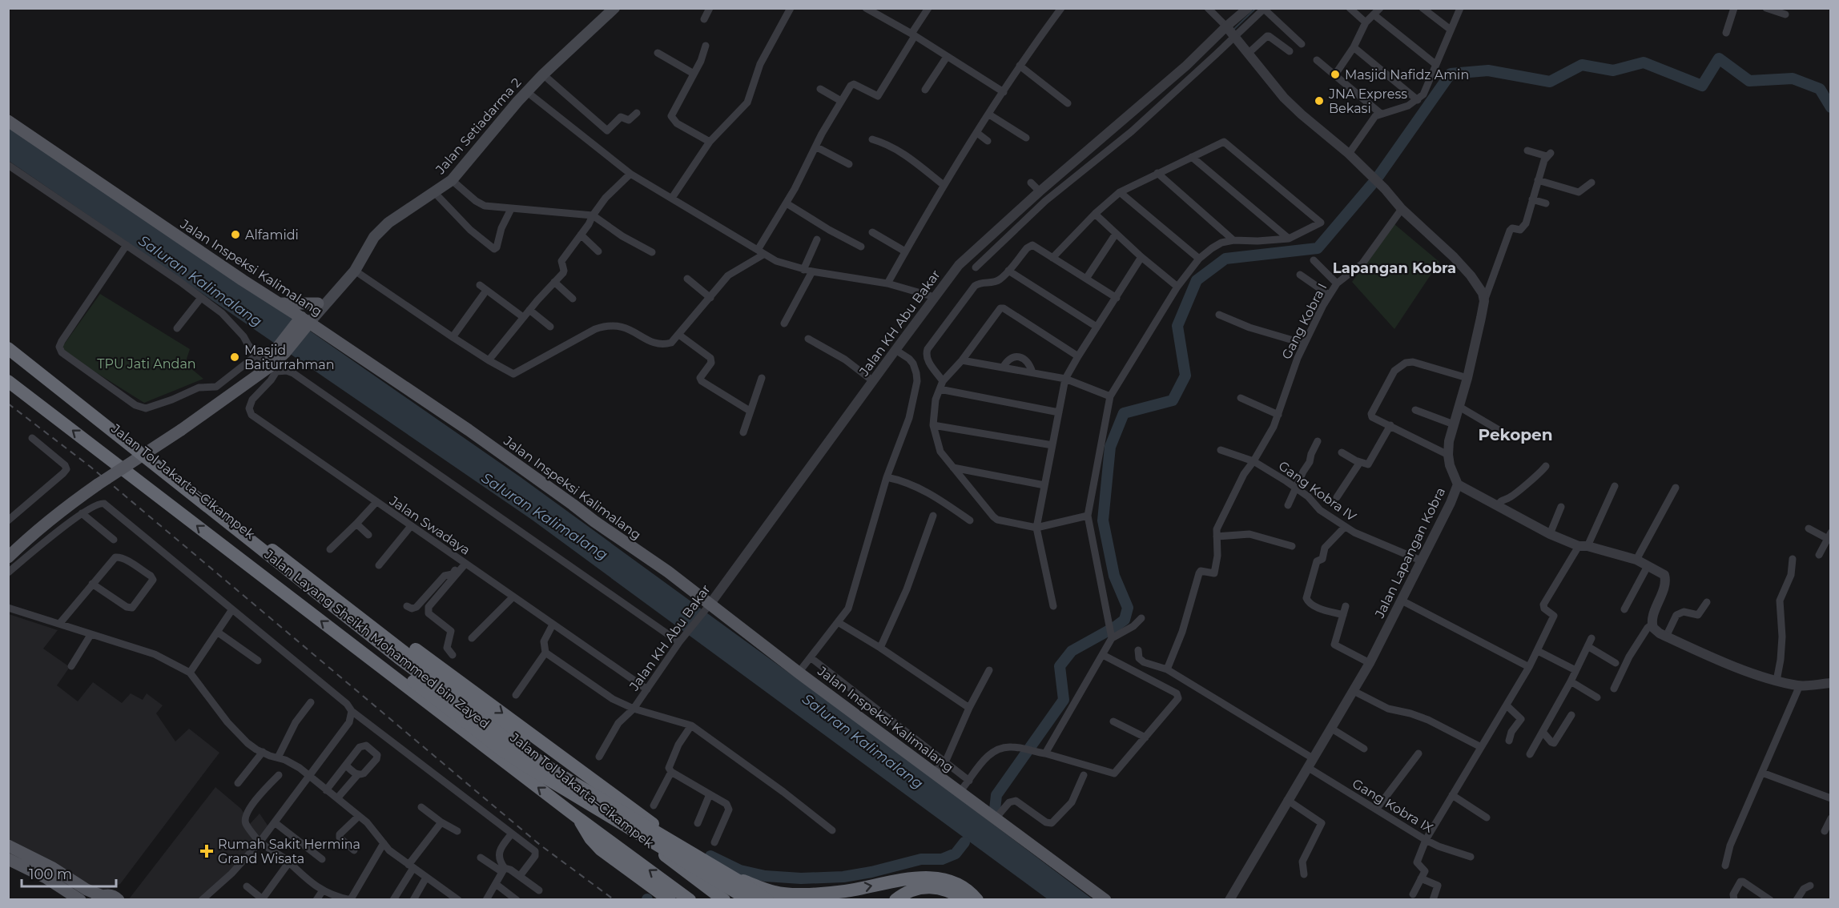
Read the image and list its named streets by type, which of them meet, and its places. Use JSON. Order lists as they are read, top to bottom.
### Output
{
  "streets": {
    "highway": ["Jalan Tol Jakarta–Cikampek", "Jalan Layang Sheikh Mohammed bin Zayed"],
    "main road": ["Jalan Setiadarma 2", "Jalan Inspeksi Kalimalang"],
    "street": [
      "Gang Kobra I",
      "Jalan KH Abu Bakar",
      "Gang Kobra IV",
      "Jalan Swadaya",
      "Jalan Lapangan Kobra",
      "Gang Kobra IX"
    ]
  },
  "crossings": [
    ["Jalan Setiadarma 2", "Jalan Inspeksi Kalimalang"],
    ["Jalan Setiadarma 2", "Jalan Swadaya"],
    ["Jalan Inspeksi Kalimalang", "Jalan KH Abu Bakar"],
    ["Gang Kobra I", "Gang Kobra IV"],
    ["Jalan KH Abu Bakar", "Jalan Swadaya"],
    ["Gang Kobra IV", "Jalan Lapangan Kobra"],
    ["Jalan Lapangan Kobra", "Gang Kobra IX"]
  ],
  "districts": ["Lapangan Kobra", "Pekopen"],
  "water": ["Saluran Kalimalang"],
  "parks": ["TPU Jati Andan"],
  "places": {
    "other": [
      "Masjid Nafidz Amin",
      "JNA Express Bekasi",
      "Alfamidi",
      "Masjid Baiturrahman"
    ],
    "health": ["Rumah Sakit Hermina Grand Wisata"]
  },
  "scale_bar": "100 m"
}
